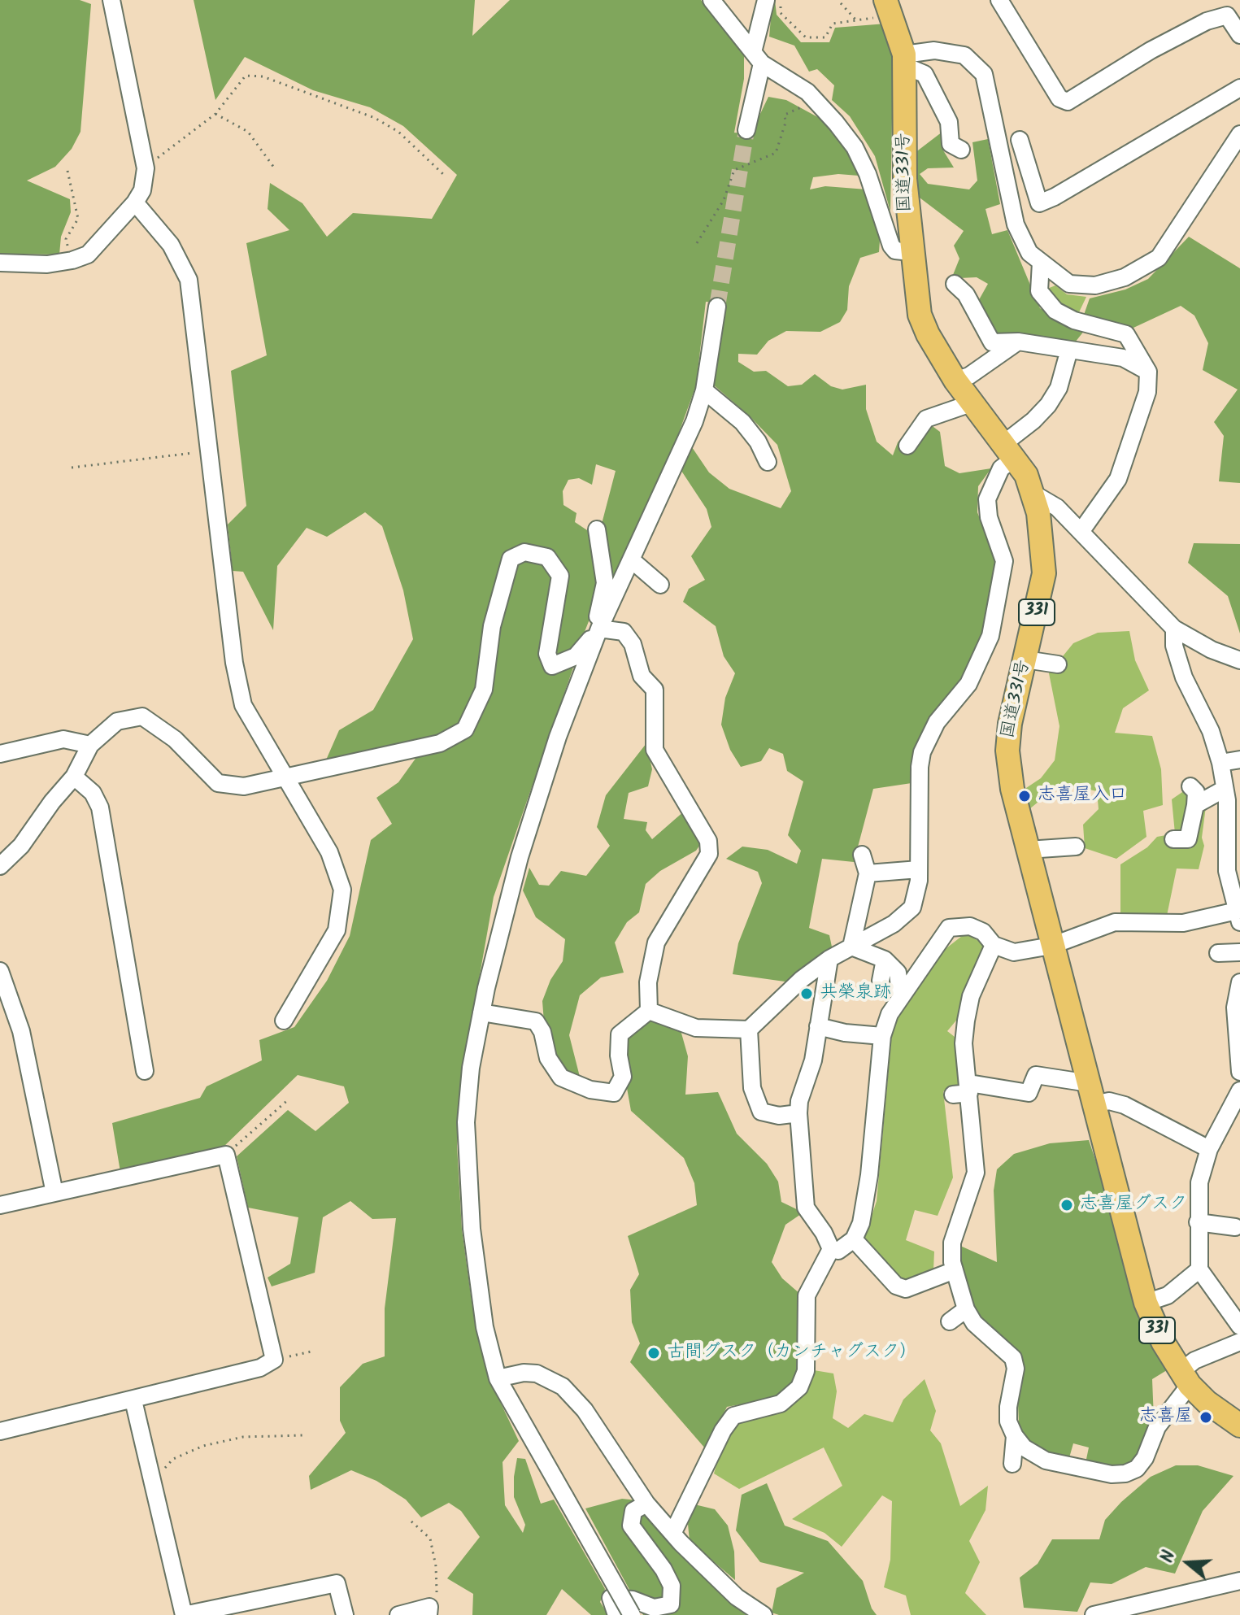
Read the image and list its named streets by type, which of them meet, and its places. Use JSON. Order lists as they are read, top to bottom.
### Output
{
  "streets": {
    "highway": ["国道331号", "331"]
  },
  "places": [
    "志喜屋入口",
    "共榮泉跡",
    "志喜屋グスク",
    "古間グスク（カンチャグスク）",
    "志喜屋"
  ],
  "north": "left"
}
